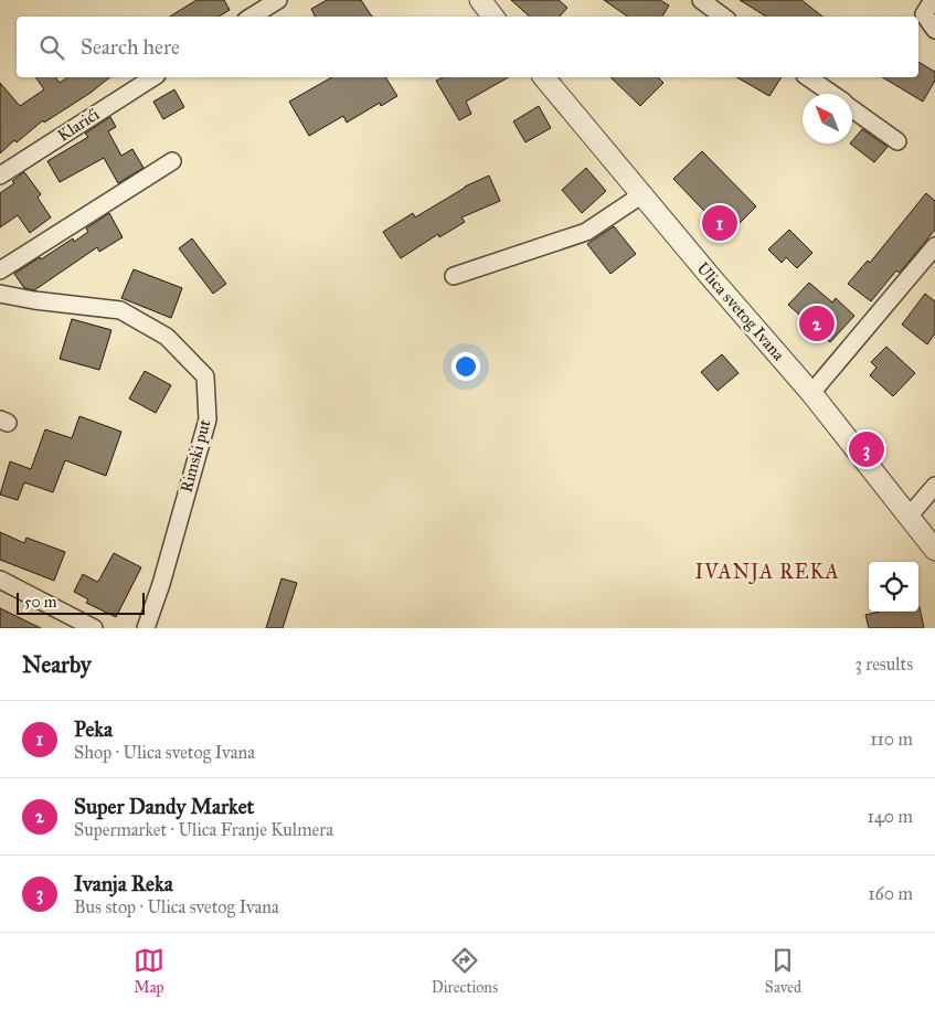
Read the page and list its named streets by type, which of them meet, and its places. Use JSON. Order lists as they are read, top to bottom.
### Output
{
  "streets": {
    "street": ["Klarići", "Ulica svetog Ivana", "Rimski put"]
  },
  "districts": ["IVANJA REKA"],
  "scale_bar": "50 m",
  "north": "top left",
  "page": {
    "search": "Search here",
    "pins": ["1", "2", "3"],
    "scale": "50 m",
    "heading": ["Nearby", "3 results"],
    "list": [
      {
        "mark": "1",
        "name": "Peka",
        "note": "Shop · Ulica svetog Ivana",
        "value": "110 m"
      },
      {
        "mark": "2",
        "name": "Super Dandy Market",
        "note": "Supermarket · Ulica Franje Kulmera",
        "value": "140 m"
      },
      {
        "mark": "3",
        "name": "Ivanja Reka",
        "note": "Bus stop · Ulica svetog Ivana",
        "value": "160 m"
      }
    ],
    "nav": ["Map", "Directions", "Saved"]
  }
}
